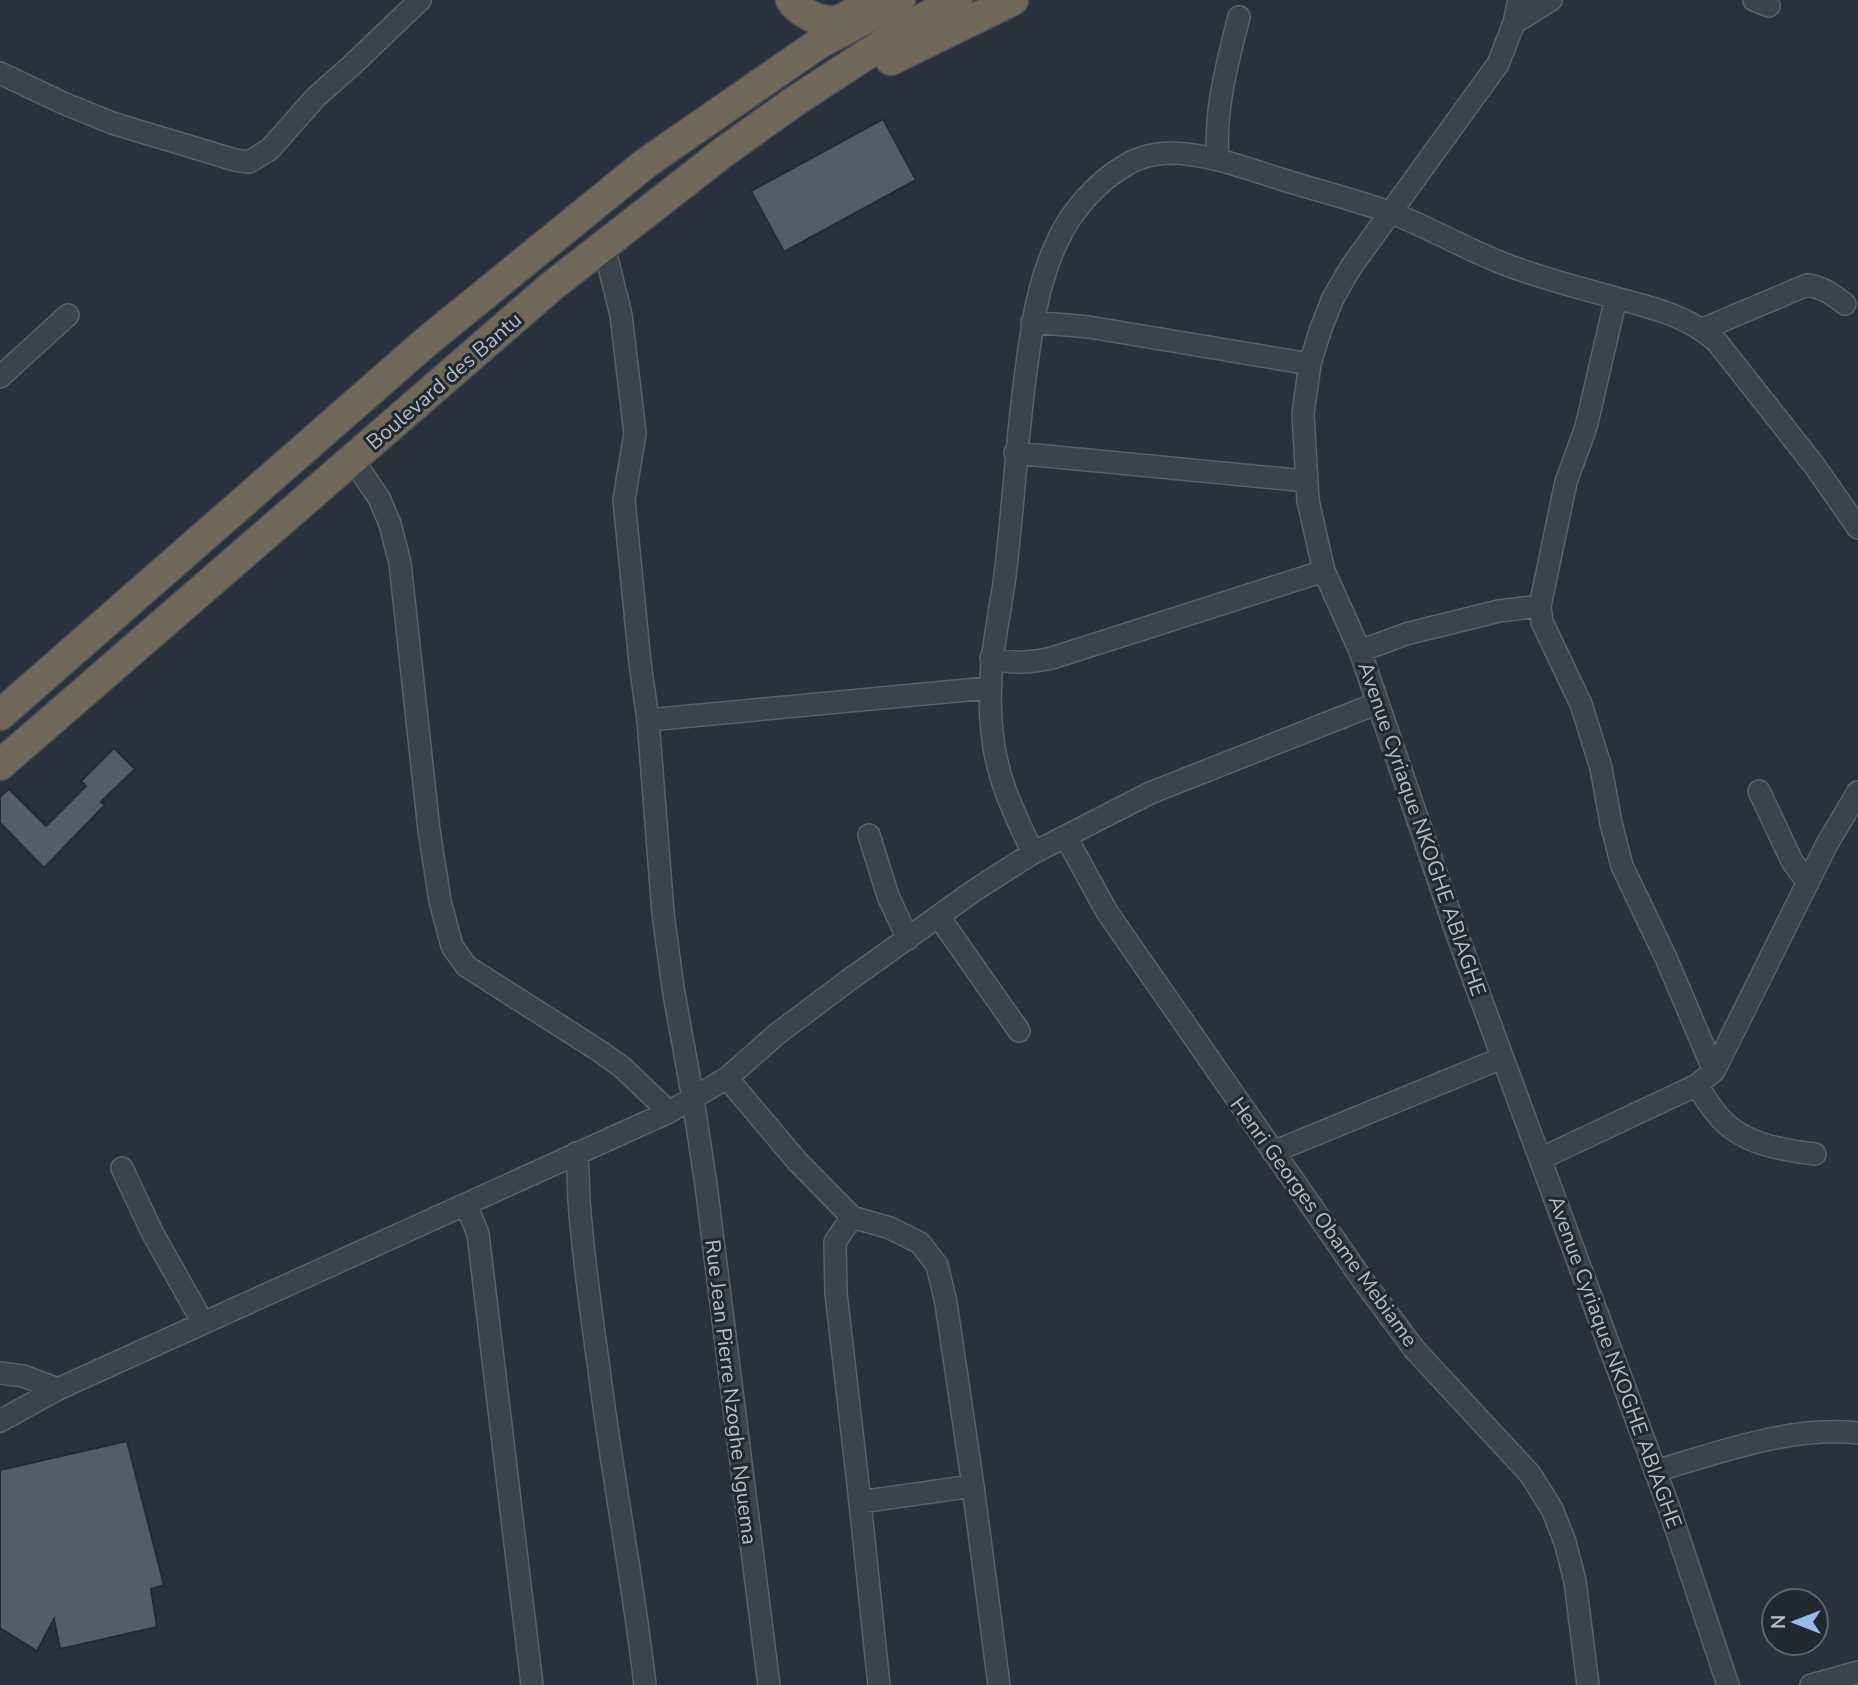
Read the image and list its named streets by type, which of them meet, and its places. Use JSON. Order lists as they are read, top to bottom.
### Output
{
  "streets": {
    "highway": ["Boulevard des Bantu"],
    "street": ["Avenue Cyriaque NKOGHE ABIAGHE", "Henri Georges Obame Mebiame", "Rue Jean Pierre Nzoghe Nguema"]
  },
  "crossings": [
    ["Boulevard des Bantu", "Rue Jean Pierre Nzoghe Nguema"]
  ],
  "north": "left"
}
